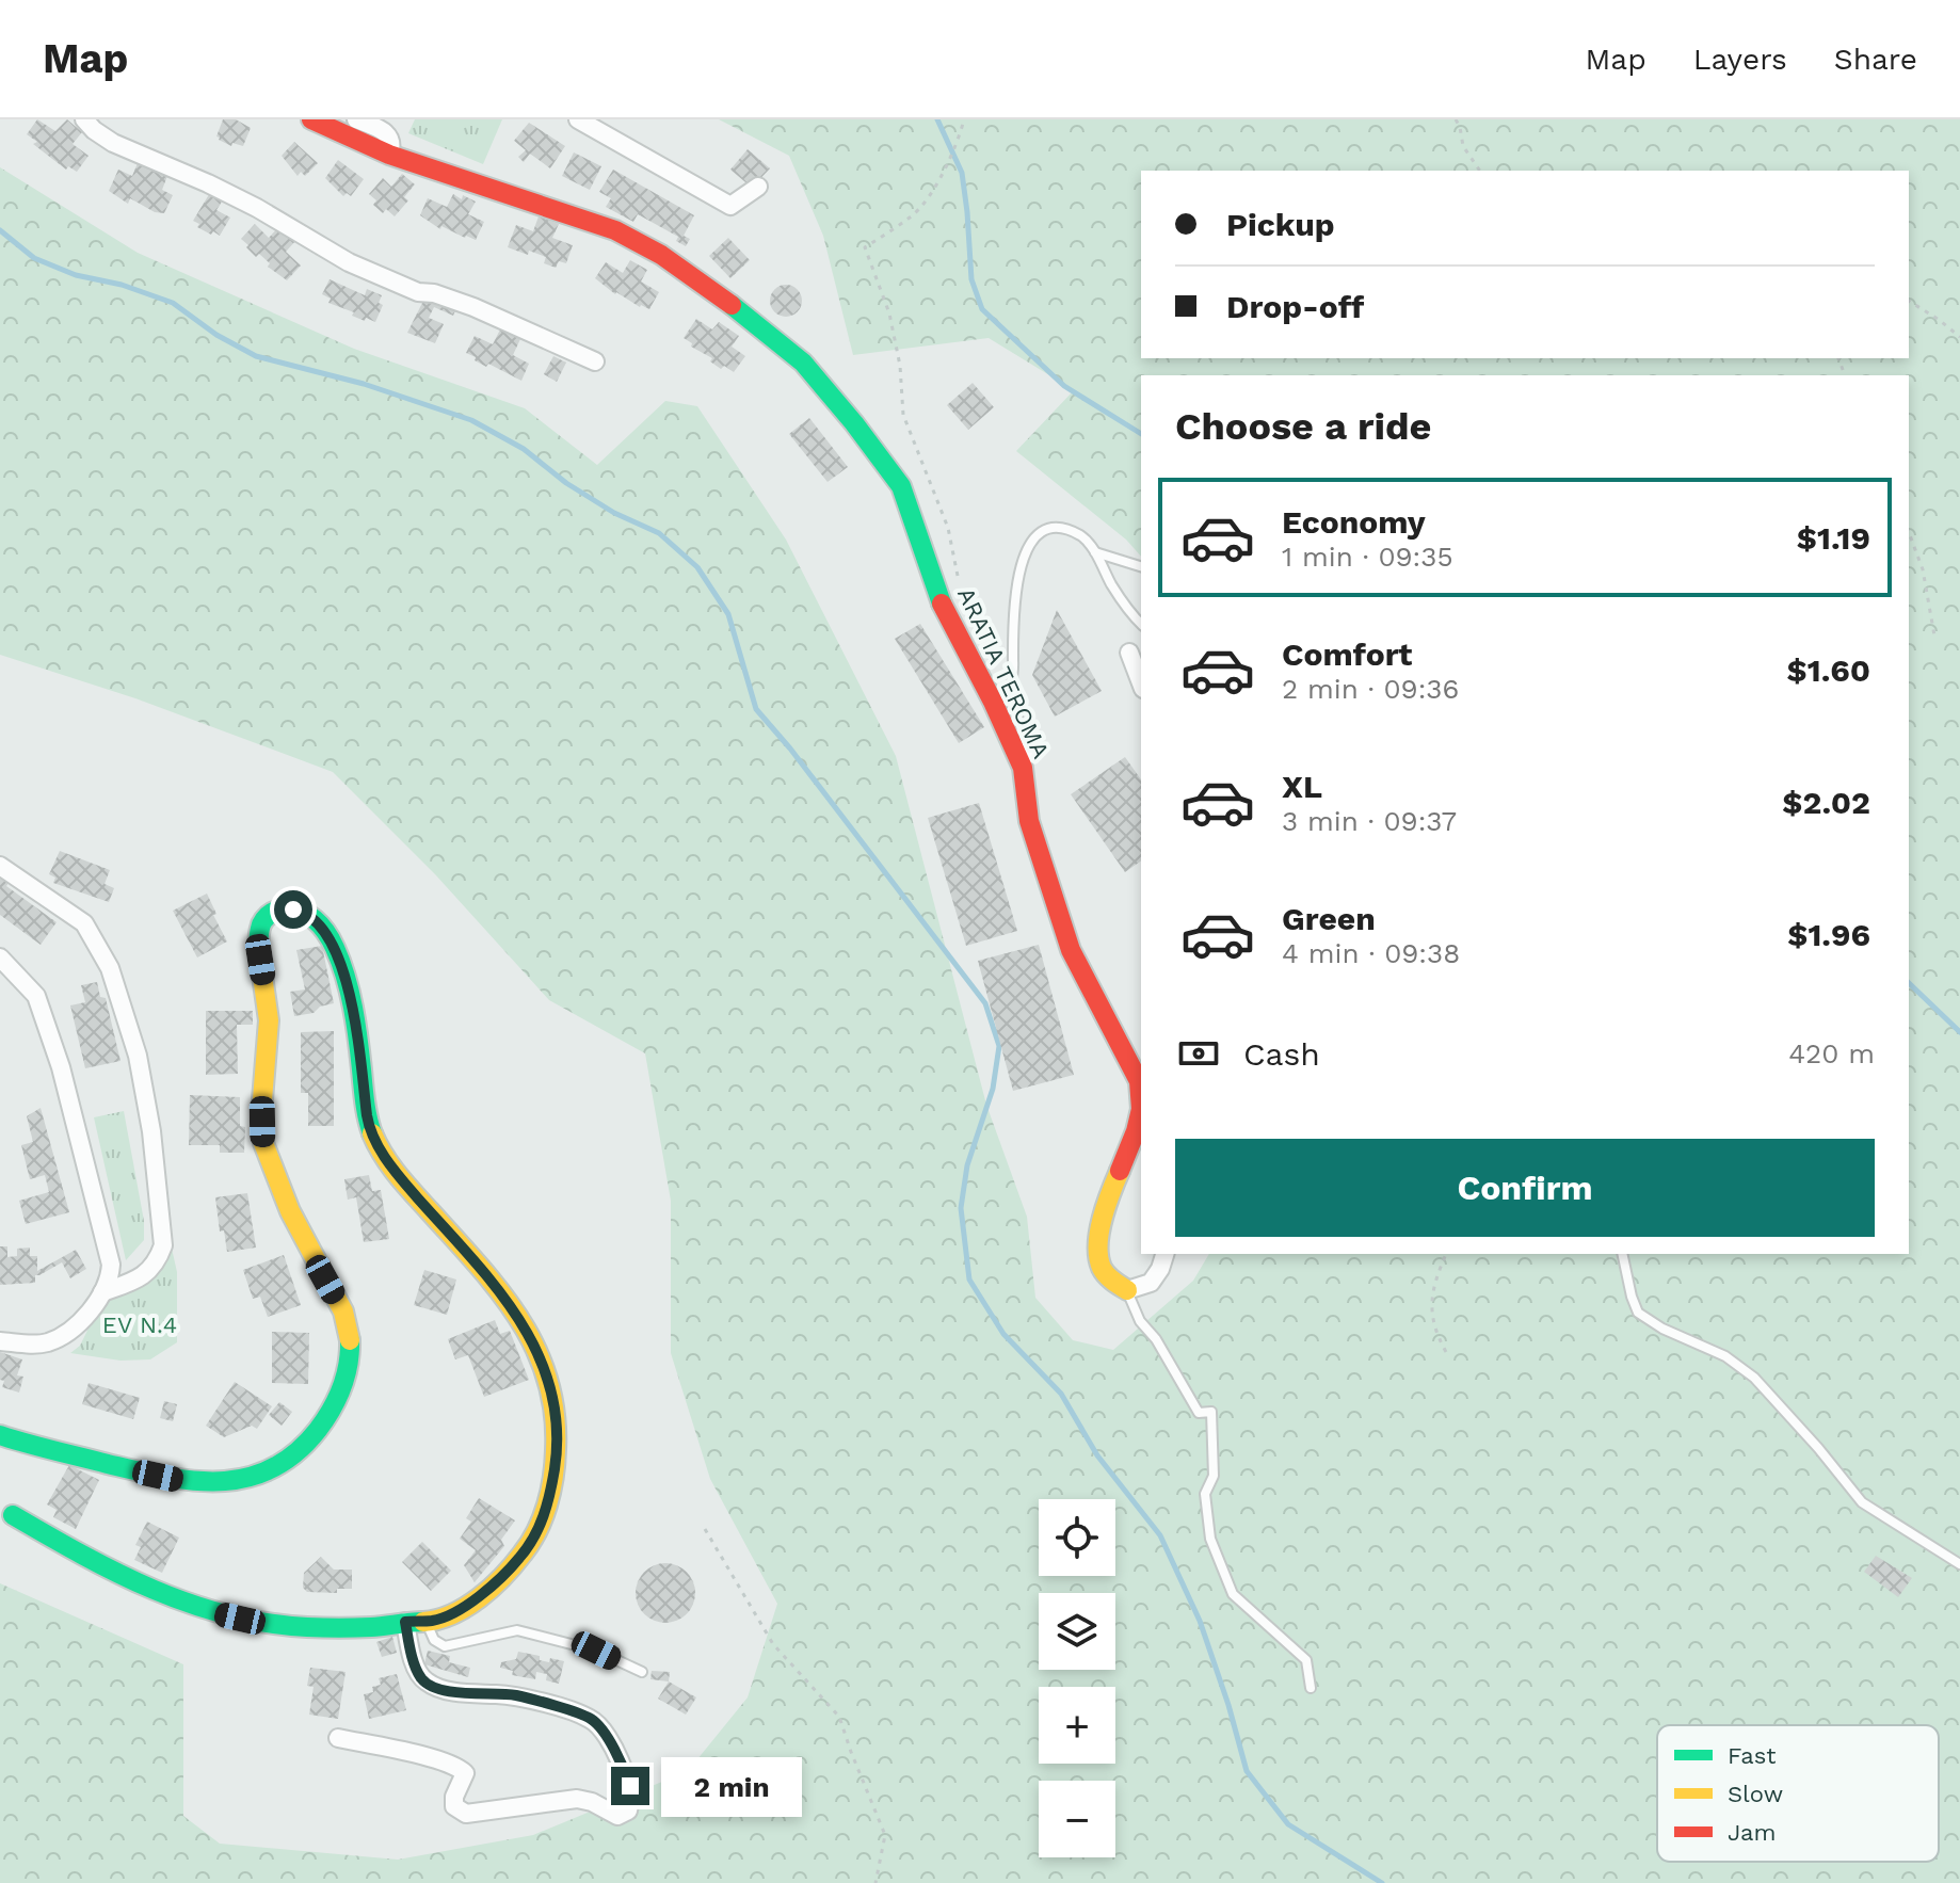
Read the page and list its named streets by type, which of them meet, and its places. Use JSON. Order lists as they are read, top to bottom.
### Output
{
  "streets": {
    "street": ["ARATIA TEROMA"]
  },
  "parks": ["EV N.4"],
  "legend": ["Fast", "Slow", "Jam"],
  "page": {
    "header": "Map",
    "nav": ["Map", "Layers", "Share"],
    "banner": ["Pickup", "Drop-off"],
    "heading": "Choose a ride",
    "list": [
      {
        "name": "Economy",
        "note": "1 min · 09:35",
        "value": "$1.19"
      },
      {
        "name": "Comfort",
        "note": "2 min · 09:36",
        "value": "$1.60"
      },
      {
        "name": "XL",
        "note": "3 min · 09:37",
        "value": "$2.02"
      },
      {
        "name": "Green",
        "note": "4 min · 09:38",
        "value": "$1.96"
      }
    ],
    "pay": ["Cash", "420 m"],
    "buttons": "Confirm",
    "map_buttons": ["+", "−"],
    "bubble": "2 min"
  }
}
